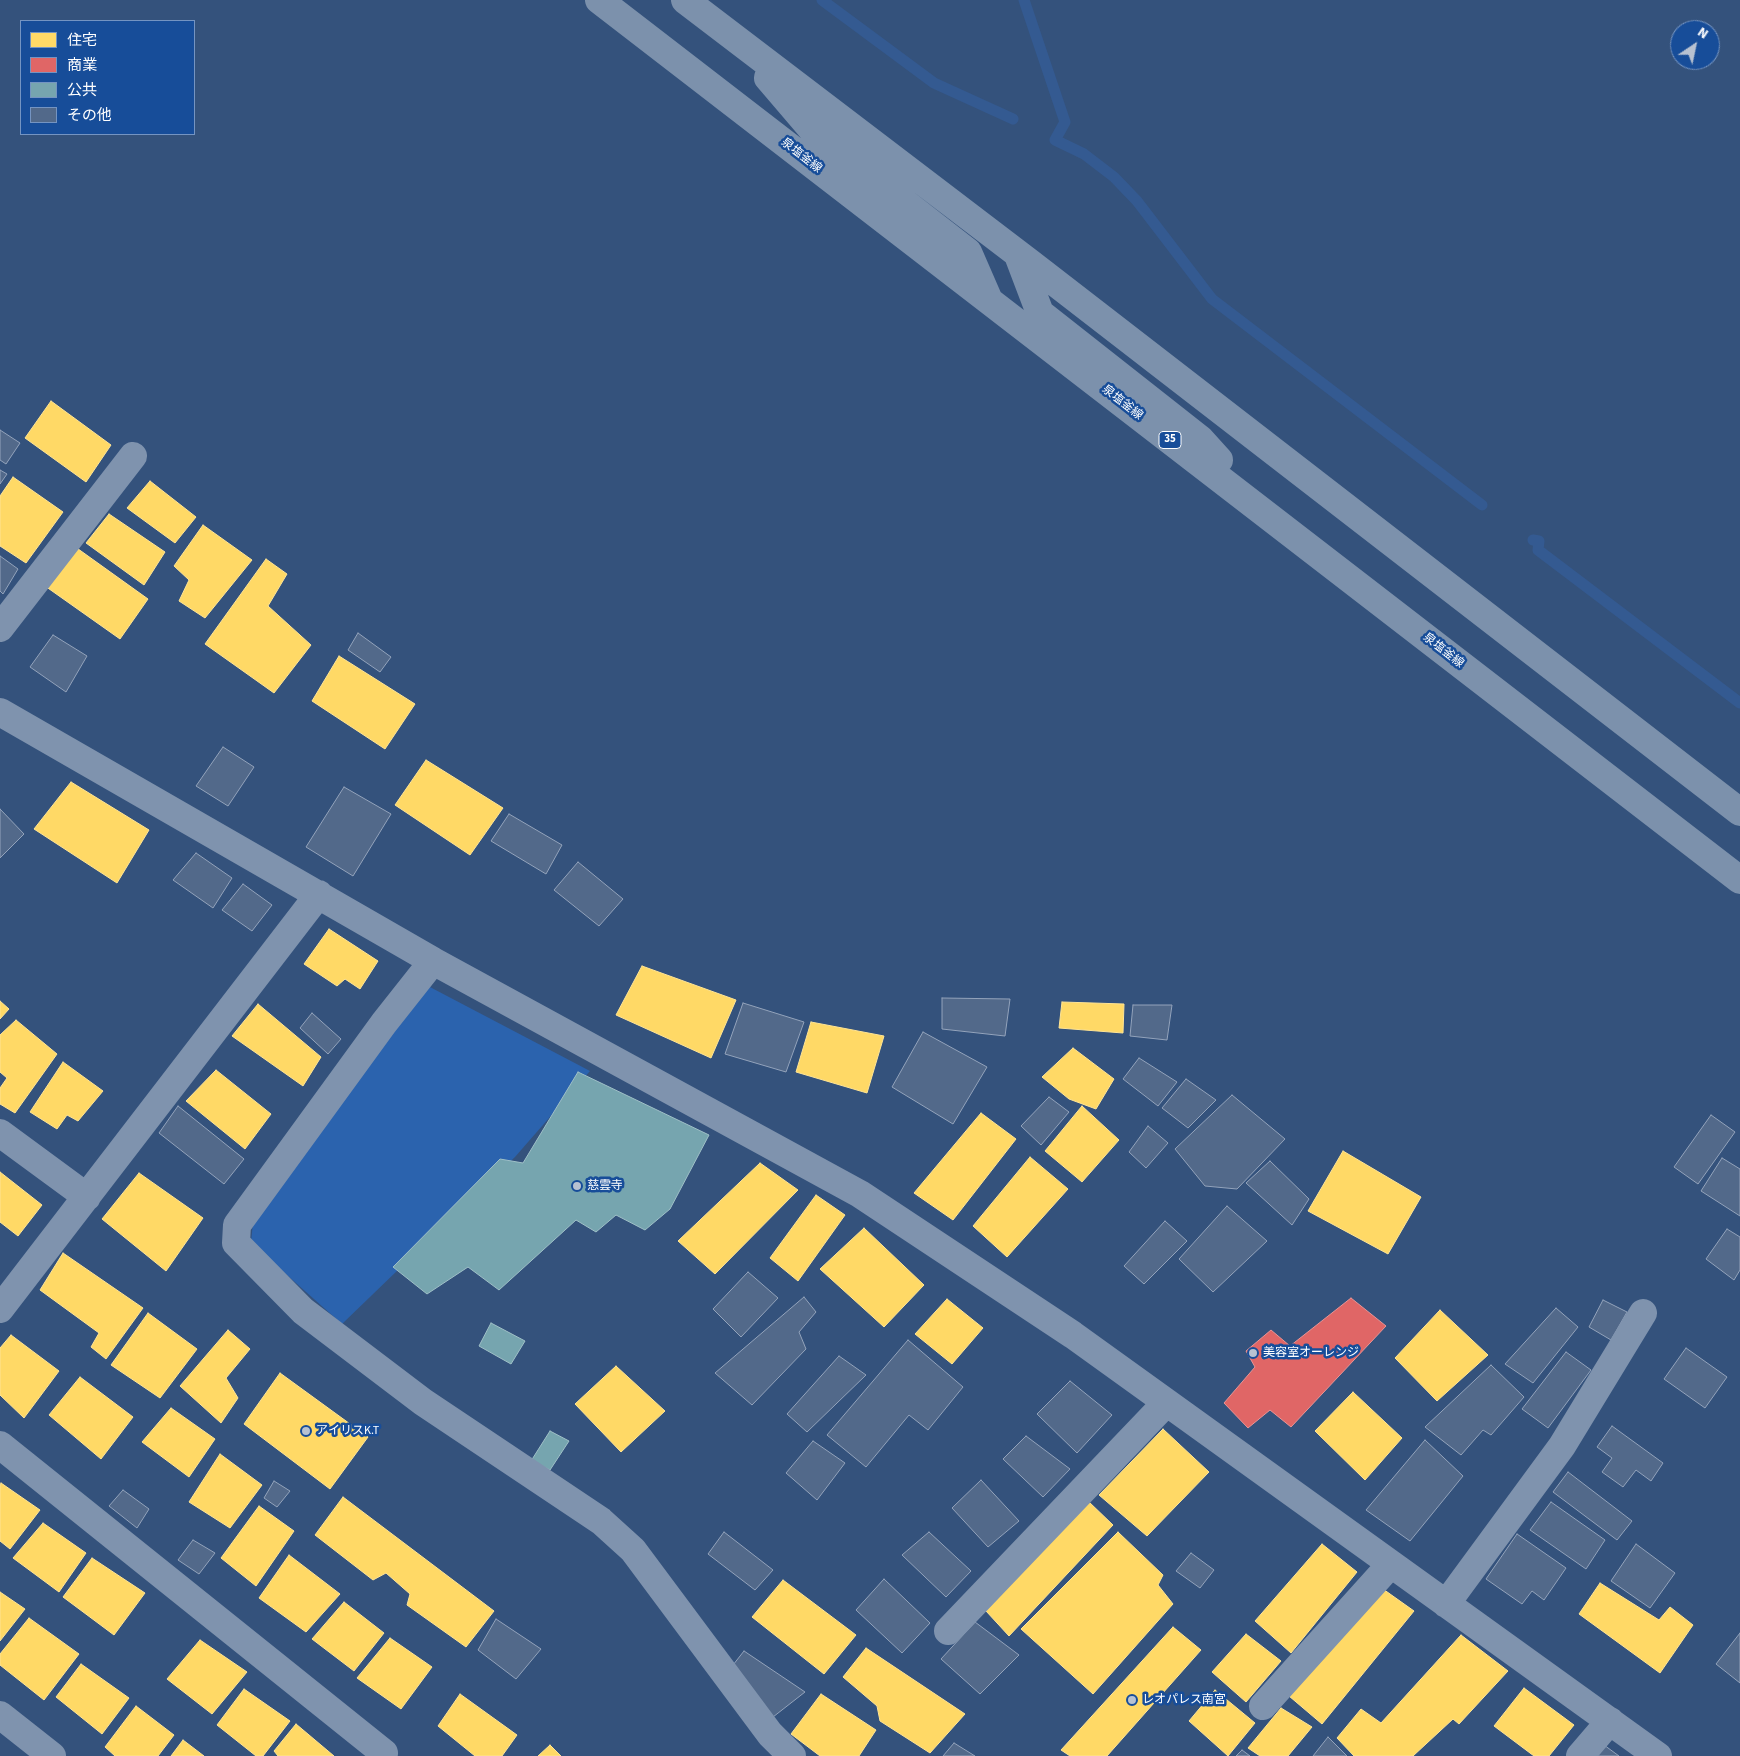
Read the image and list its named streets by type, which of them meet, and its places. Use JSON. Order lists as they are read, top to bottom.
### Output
{
  "streets": {
    "main road": ["泉塩釜線", "35"]
  },
  "places": [
    "慈雲寺",
    "美容室オーレンジ",
    "アイリスK.T",
    "レオパレス南宮"
  ],
  "legend": [
    "住宅",
    "商業",
    "公共",
    "その他"
  ],
  "north": "top right"
}
